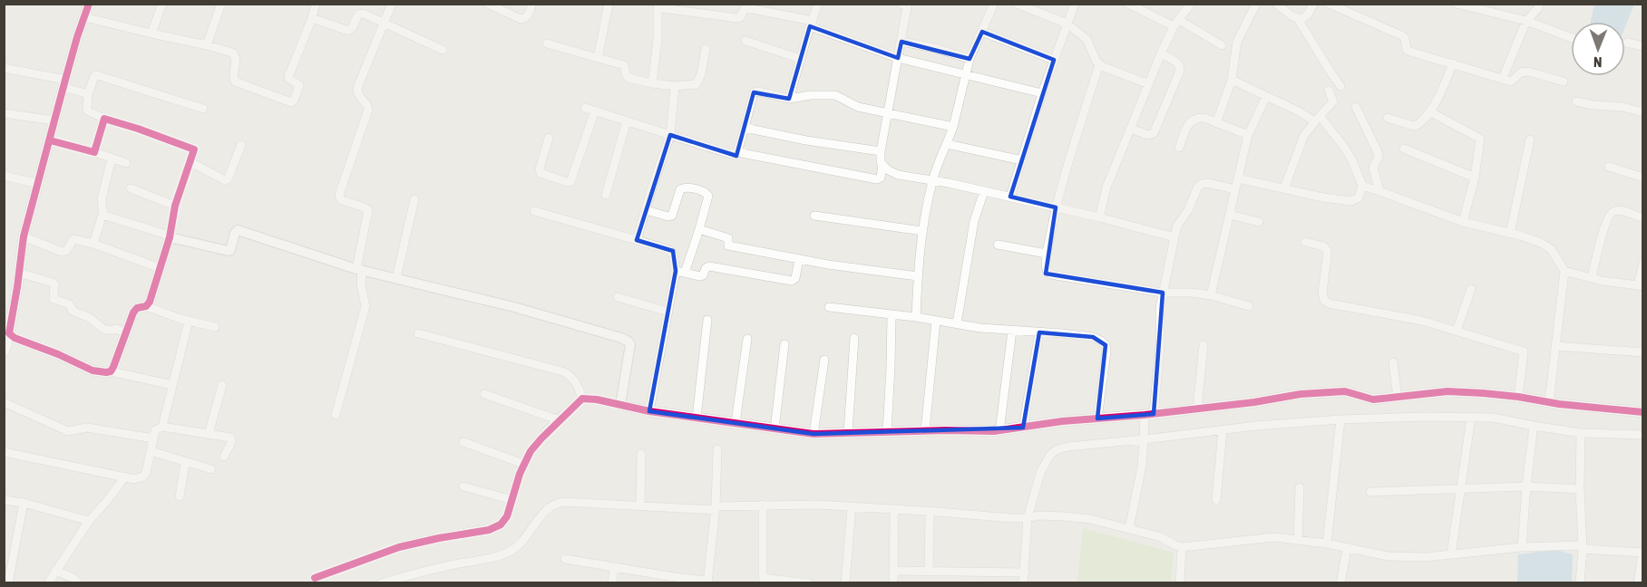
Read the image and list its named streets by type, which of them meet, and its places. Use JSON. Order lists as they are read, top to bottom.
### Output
{
  "north": "bottom"
}
